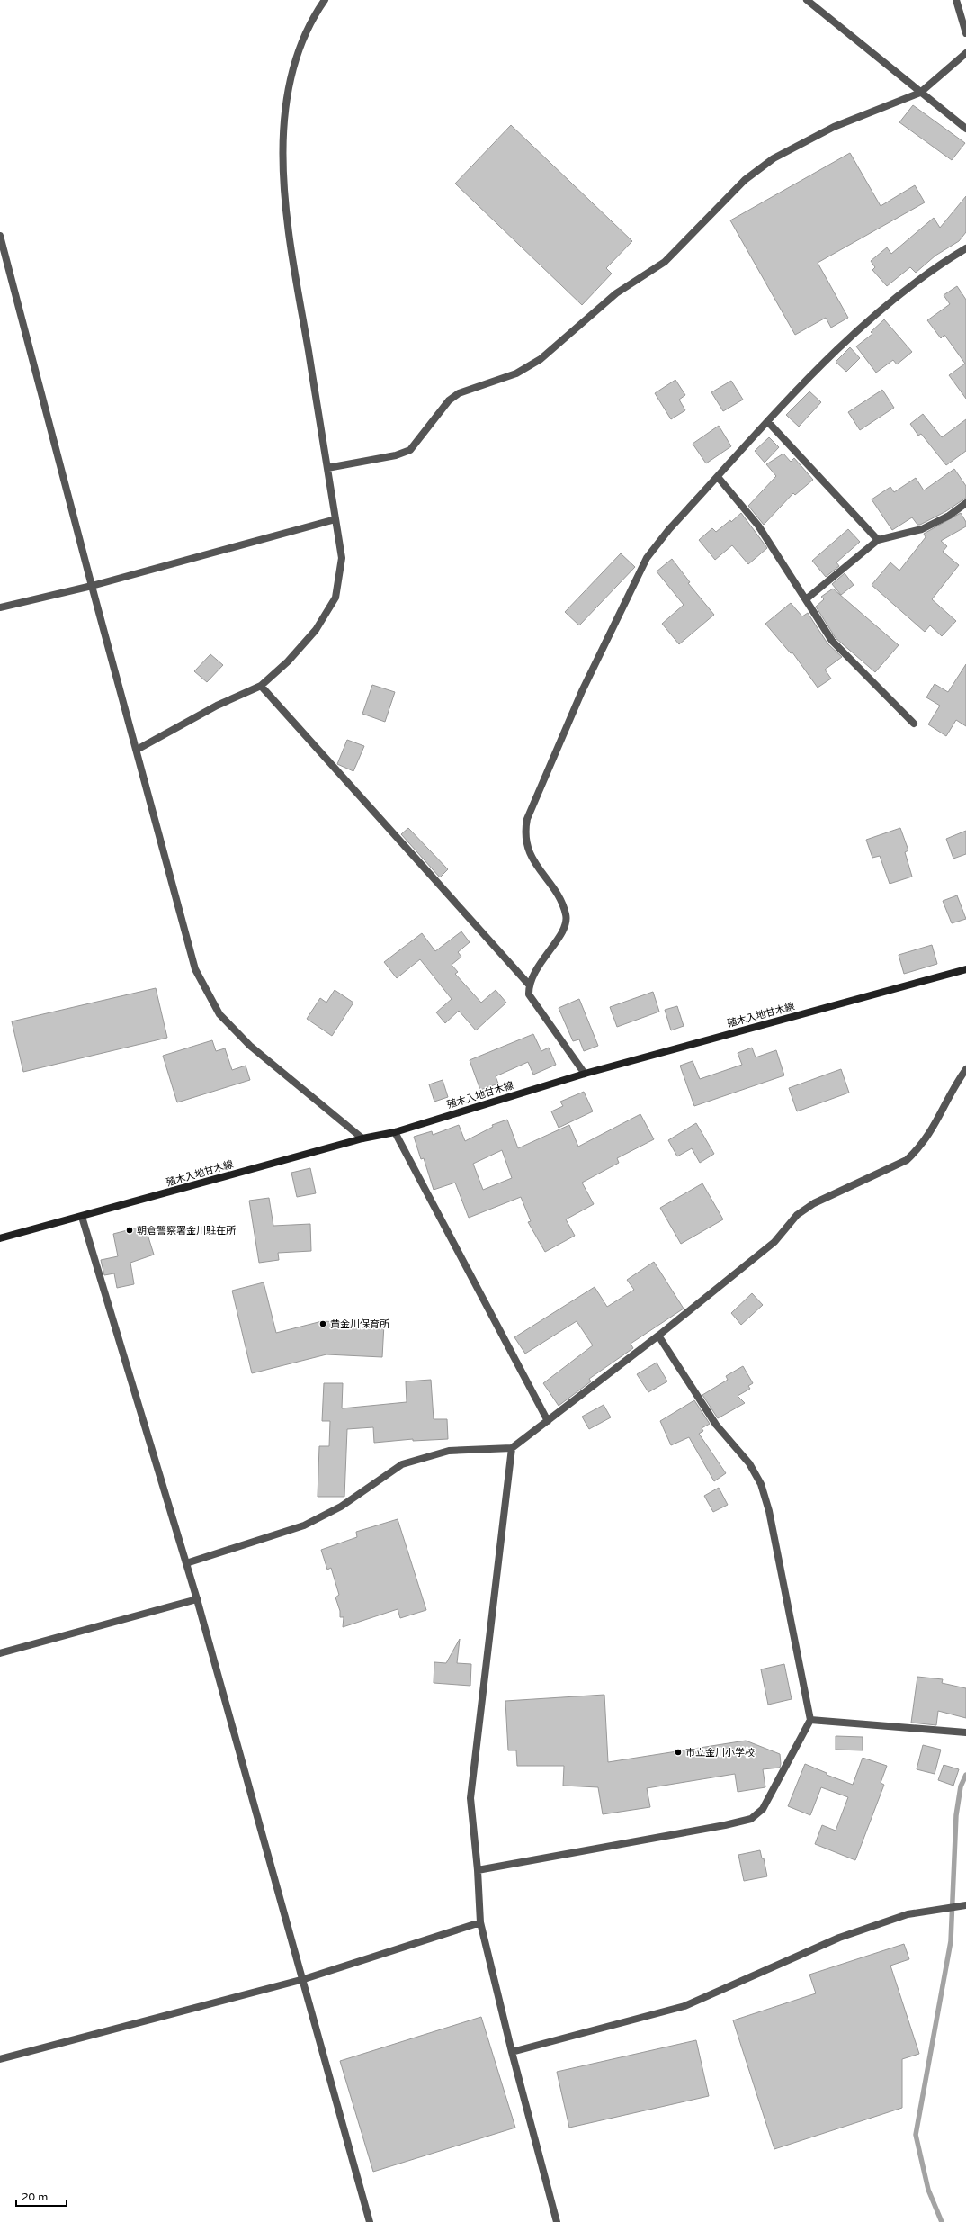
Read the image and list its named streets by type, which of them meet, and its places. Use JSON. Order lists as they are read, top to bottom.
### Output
{
  "streets": {
    "main road": ["殖木入地甘木線"]
  },
  "places": ["朝倉警察署金川駐在所", "黄金川保育所", "市立金川小学校"],
  "scale_bar": "20 m"
}
